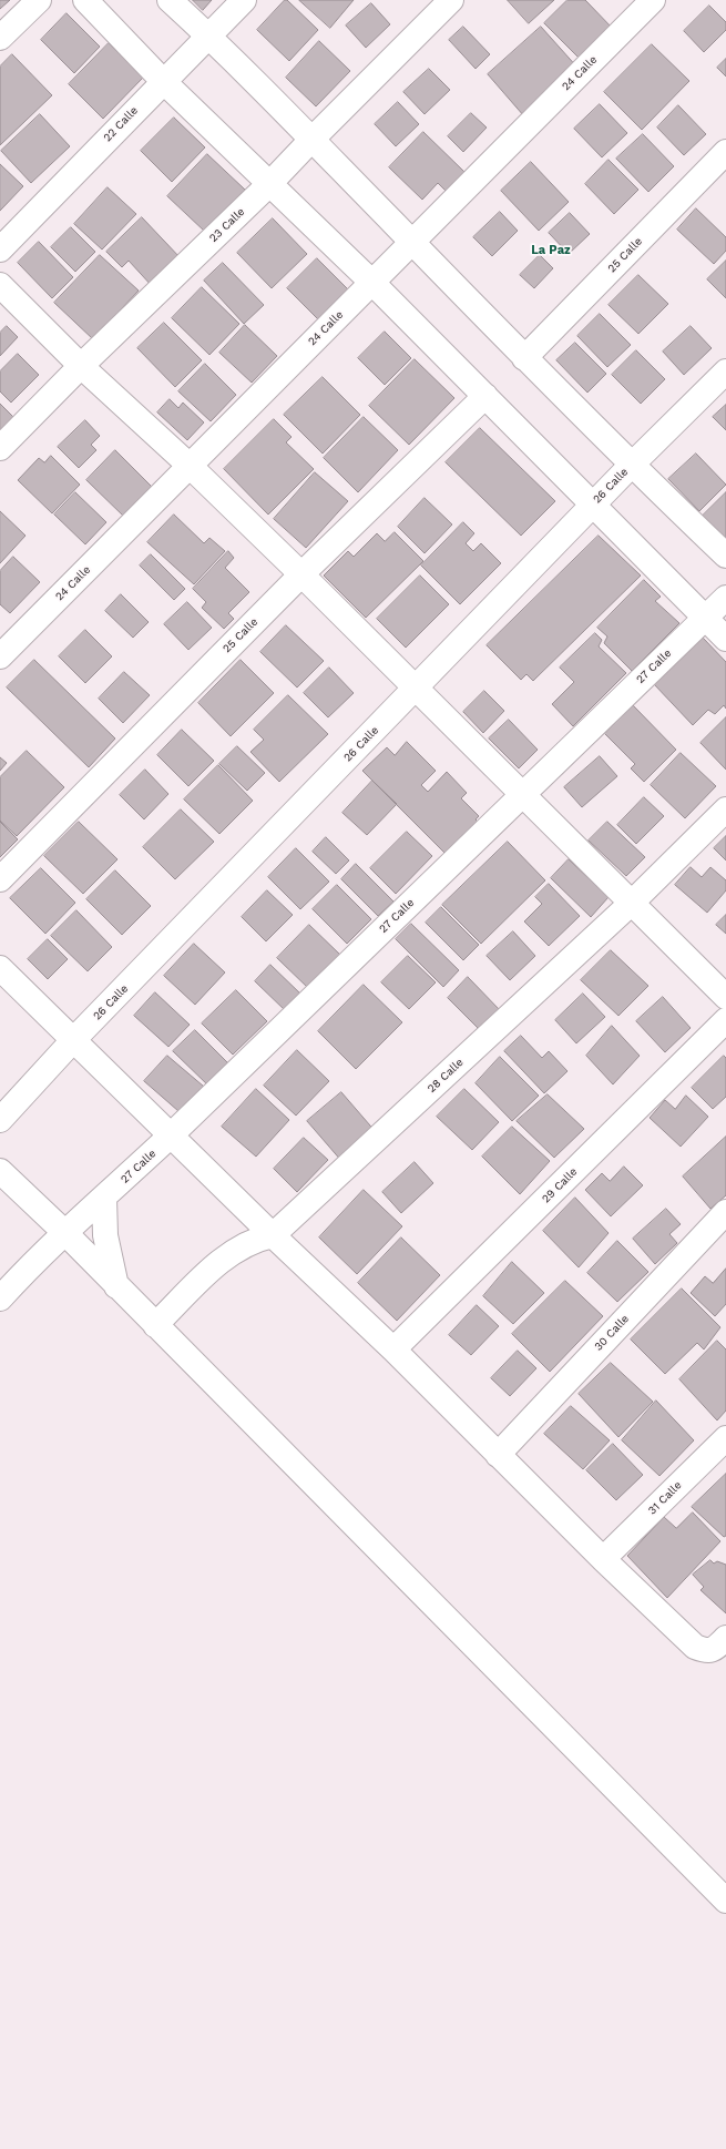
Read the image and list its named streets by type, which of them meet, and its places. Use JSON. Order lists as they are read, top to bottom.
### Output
{
  "streets": {
    "street": [
      "24 Calle",
      "22 Calle",
      "23 Calle",
      "25 Calle",
      "26 Calle",
      "27 Calle",
      "28 Calle",
      "29 Calle",
      "30 Calle",
      "31 Calle"
    ]
  },
  "districts": ["La Paz"]
}
